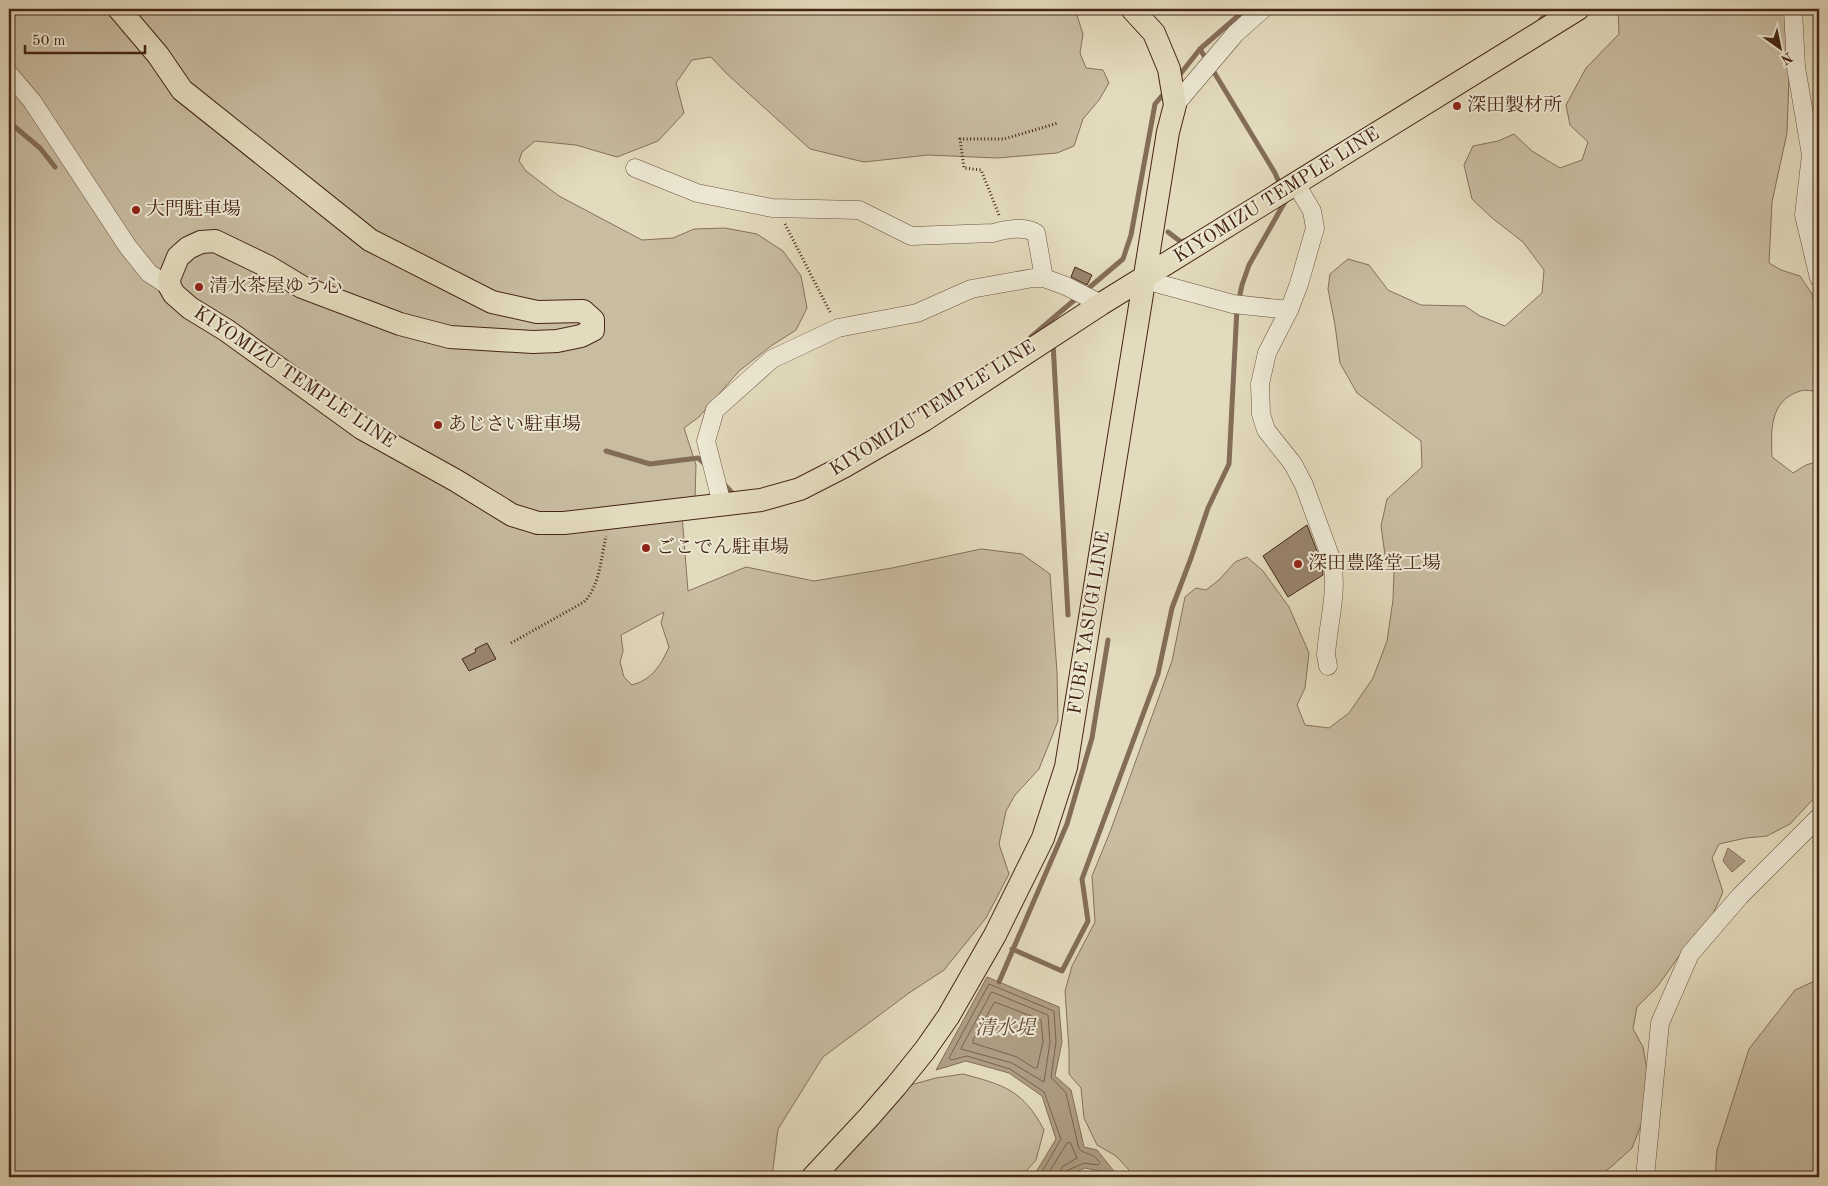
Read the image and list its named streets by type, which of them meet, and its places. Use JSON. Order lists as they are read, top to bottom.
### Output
{
  "streets": {
    "main road": ["KIYOMIZU TEMPLE LINE", "FUBE YASUGI LINE"]
  },
  "crossings": [
    ["KIYOMIZU TEMPLE LINE", "FUBE YASUGI LINE"]
  ],
  "water": ["清水堤"],
  "places": [
    "深田製材所",
    "大門駐車場",
    "清水茶屋ゆう心",
    "あじさい駐車場",
    "ごこでん駐車場",
    "深田豊隆堂工場"
  ],
  "scale_bar": "50 m",
  "north": "bottom right"
}
